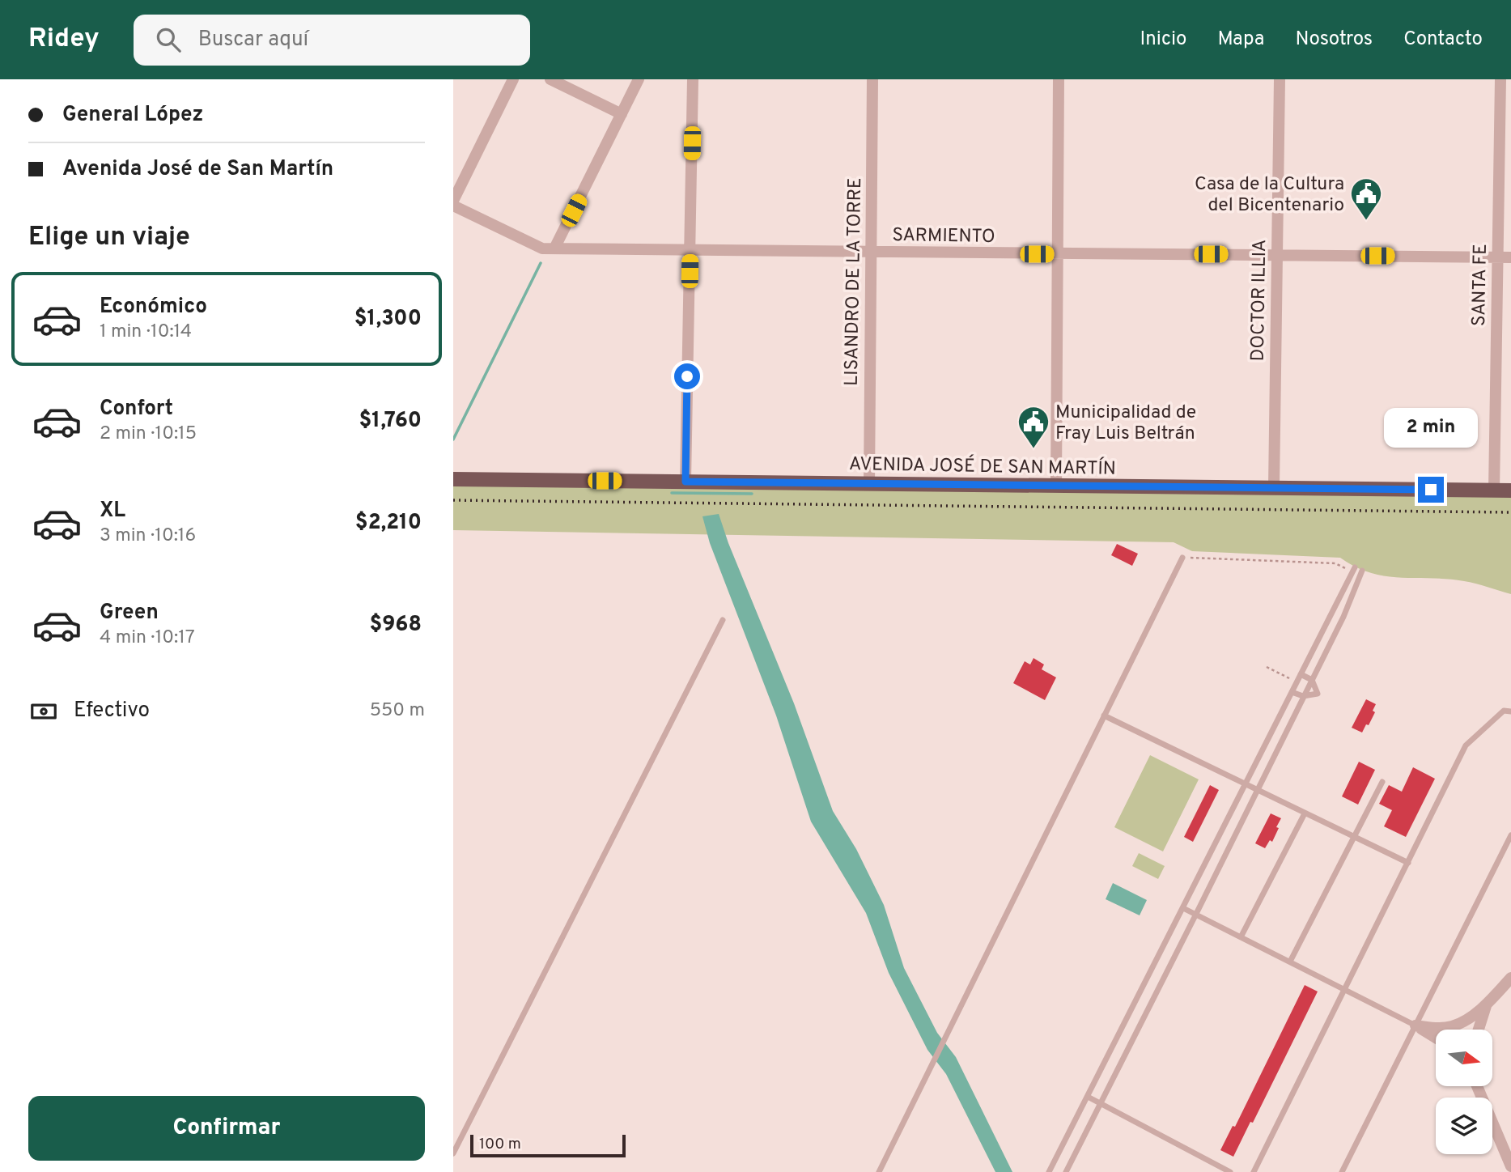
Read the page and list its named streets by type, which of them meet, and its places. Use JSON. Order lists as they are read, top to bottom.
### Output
{
  "streets": {
    "main road": ["AVENIDA JOSÉ DE SAN MARTÍN"],
    "street": [
      "SARMIENTO",
      "LISANDRO DE LA TORRE",
      "SANTA FE",
      "DOCTOR ILLIA"
    ]
  },
  "crossings": [
    ["SARMIENTO", "LISANDRO DE LA TORRE"],
    ["SARMIENTO", "SANTA FE"],
    ["SARMIENTO", "DOCTOR ILLIA"],
    ["LISANDRO DE LA TORRE", "AVENIDA JOSÉ DE SAN MARTÍN"],
    ["SANTA FE", "AVENIDA JOSÉ DE SAN MARTÍN"],
    ["DOCTOR ILLIA", "AVENIDA JOSÉ DE SAN MARTÍN"]
  ],
  "places": {
    "public building": ["Casa de la Cultura del Bicentenario", "Municipalidad de Fray Luis Beltrán"]
  },
  "scale_bar": "100 m",
  "north": "right",
  "page": {
    "header": "Ridey",
    "search": "Buscar aquí",
    "nav": [
      "Inicio",
      "Mapa",
      "Nosotros",
      "Contacto"
    ],
    "banner": ["General López", "Avenida José de San Martín"],
    "heading": "Elige un viaje",
    "list": [
      {
        "name": "Económico",
        "note": "1 min · 10:14",
        "value": "$1,300"
      },
      {
        "name": "Confort",
        "note": "2 min · 10:15",
        "value": "$1,760"
      },
      {
        "name": "XL",
        "note": "3 min · 10:16",
        "value": "$2,210"
      },
      {
        "name": "Green",
        "note": "4 min · 10:17",
        "value": "$968"
      }
    ],
    "bubble": "2 min",
    "pay": ["Efectivo", "550 m"],
    "buttons": "Confirmar",
    "scale": "100 m"
  }
}
